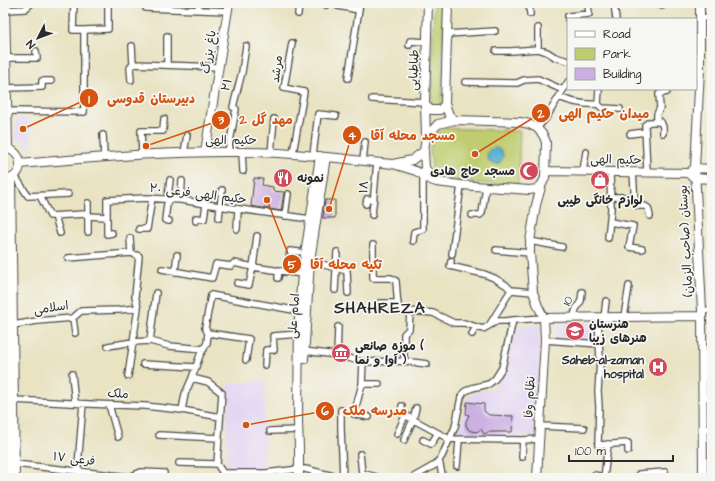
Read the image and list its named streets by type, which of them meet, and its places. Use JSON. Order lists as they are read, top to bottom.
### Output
{
  "streets": {
    "main road": [
      "باغ بزرگ",
      "طباطبایی",
      "حکیم الهی",
      "بوستان (صاحب الزمان)",
      "امام علی",
      "نظام وفا"
    ],
    "street": [
      "مرشد",
      "۲۱",
      "۱۸",
      "حکیم الهی فرعی ۲۰",
      "10",
      "اسلامی",
      "ملک",
      "فرعی ۱۷"
    ]
  },
  "crossings": [
    ["باغ بزرگ", "حکیم الهی"],
    ["مرشد", "حکیم الهی"],
    ["۲۱", "حکیم الهی"],
    ["حکیم الهی", "۱۸"],
    ["حکیم الهی", "امام علی"]
  ],
  "districts": ["SHAHREZA"],
  "places": {
    "other": [
      "دبیرستان قدوسی",
      "مهد گل 2",
      "میدان حکیم الهی",
      "تکیه محله آقا",
      "مسجد محله آقا",
      "مدرسه ملک"
    ],
    "mosque": ["مسجد حاج هادی"],
    "restaurant": ["نمونه"],
    "shop": ["لوازم خانگی طیبی"],
    "school or university": ["هنرستان هنرهای زیبا"],
    "museum": ["موزه صانعی ( آوا و نما )"],
    "hospital": ["Saheb-al-zaman hospital"]
  },
  "legend": ["Road", "Park", "Building"],
  "scale_bar": "100 m",
  "north": "bottom left"
}
